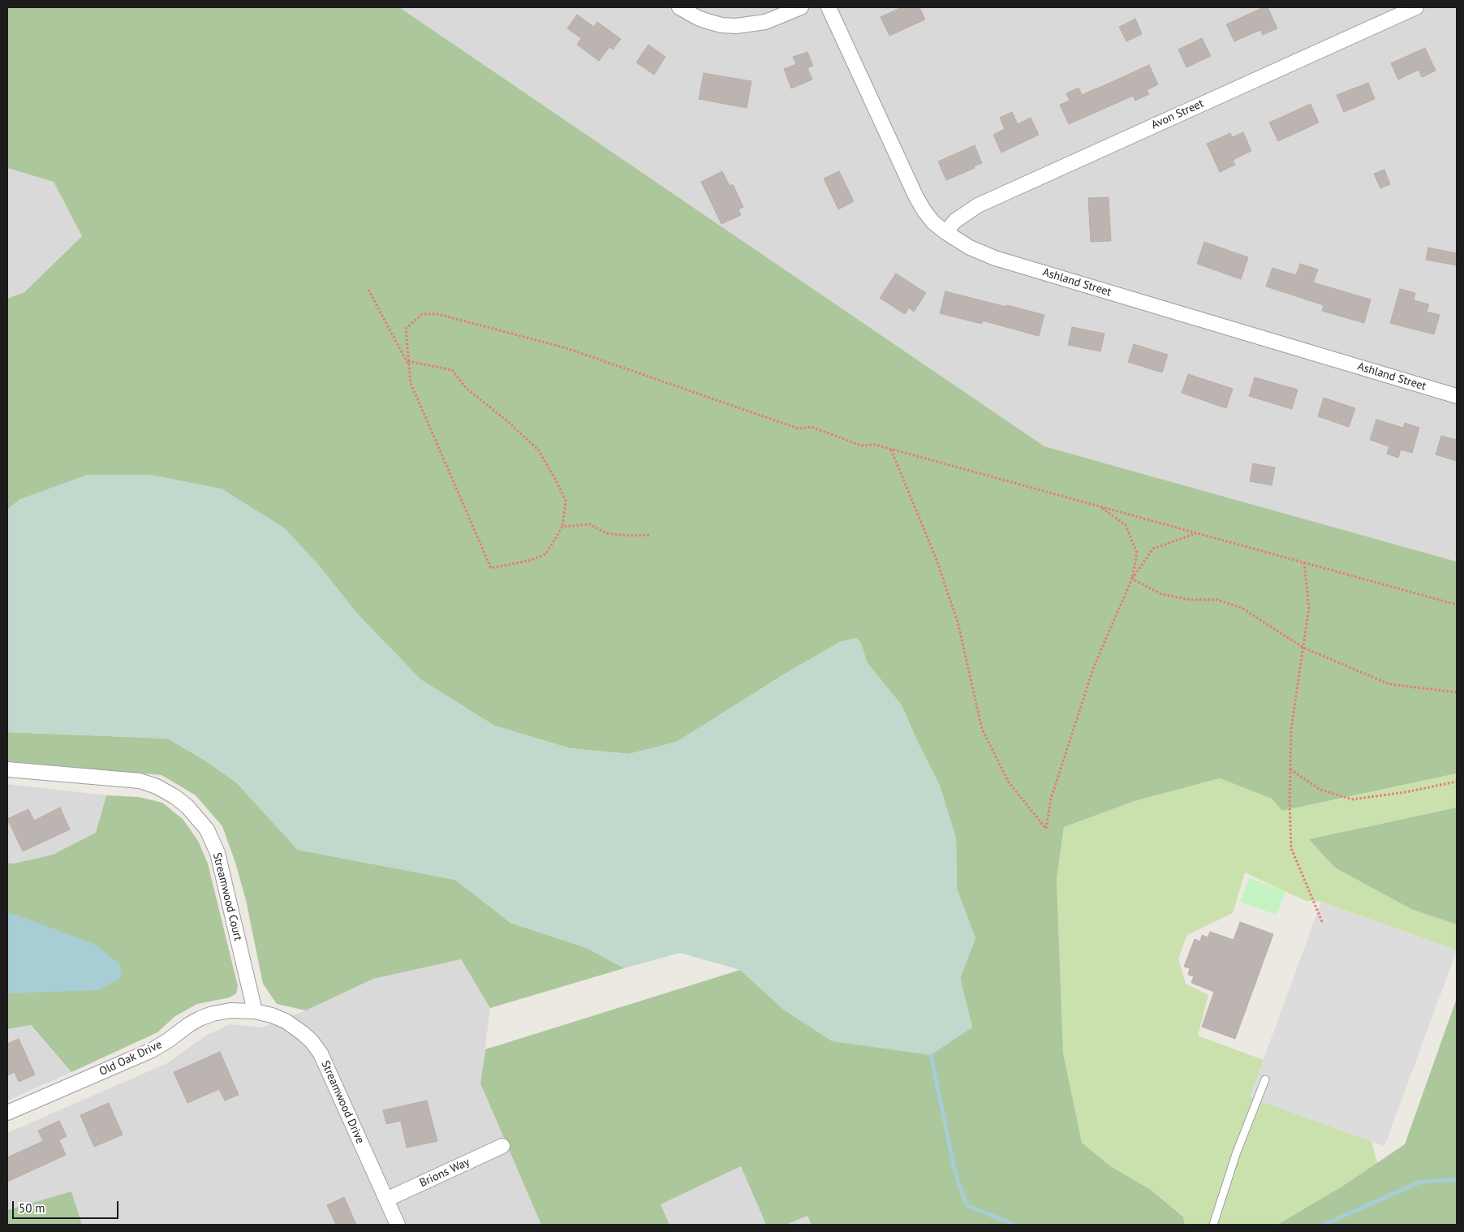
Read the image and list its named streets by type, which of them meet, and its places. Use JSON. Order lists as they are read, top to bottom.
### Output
{
  "streets": {
    "street": [
      "Avon Street",
      "Ashland Street",
      "Streamwood Court",
      "Old Oak Drive",
      "Streamwood Drive",
      "Brions Way"
    ]
  },
  "crossings": [
    ["Avon Street", "Ashland Street"],
    ["Streamwood Court", "Old Oak Drive"],
    ["Streamwood Court", "Streamwood Drive"],
    ["Old Oak Drive", "Streamwood Drive"],
    ["Streamwood Drive", "Brions Way"]
  ],
  "scale_bar": "50 m"
}
